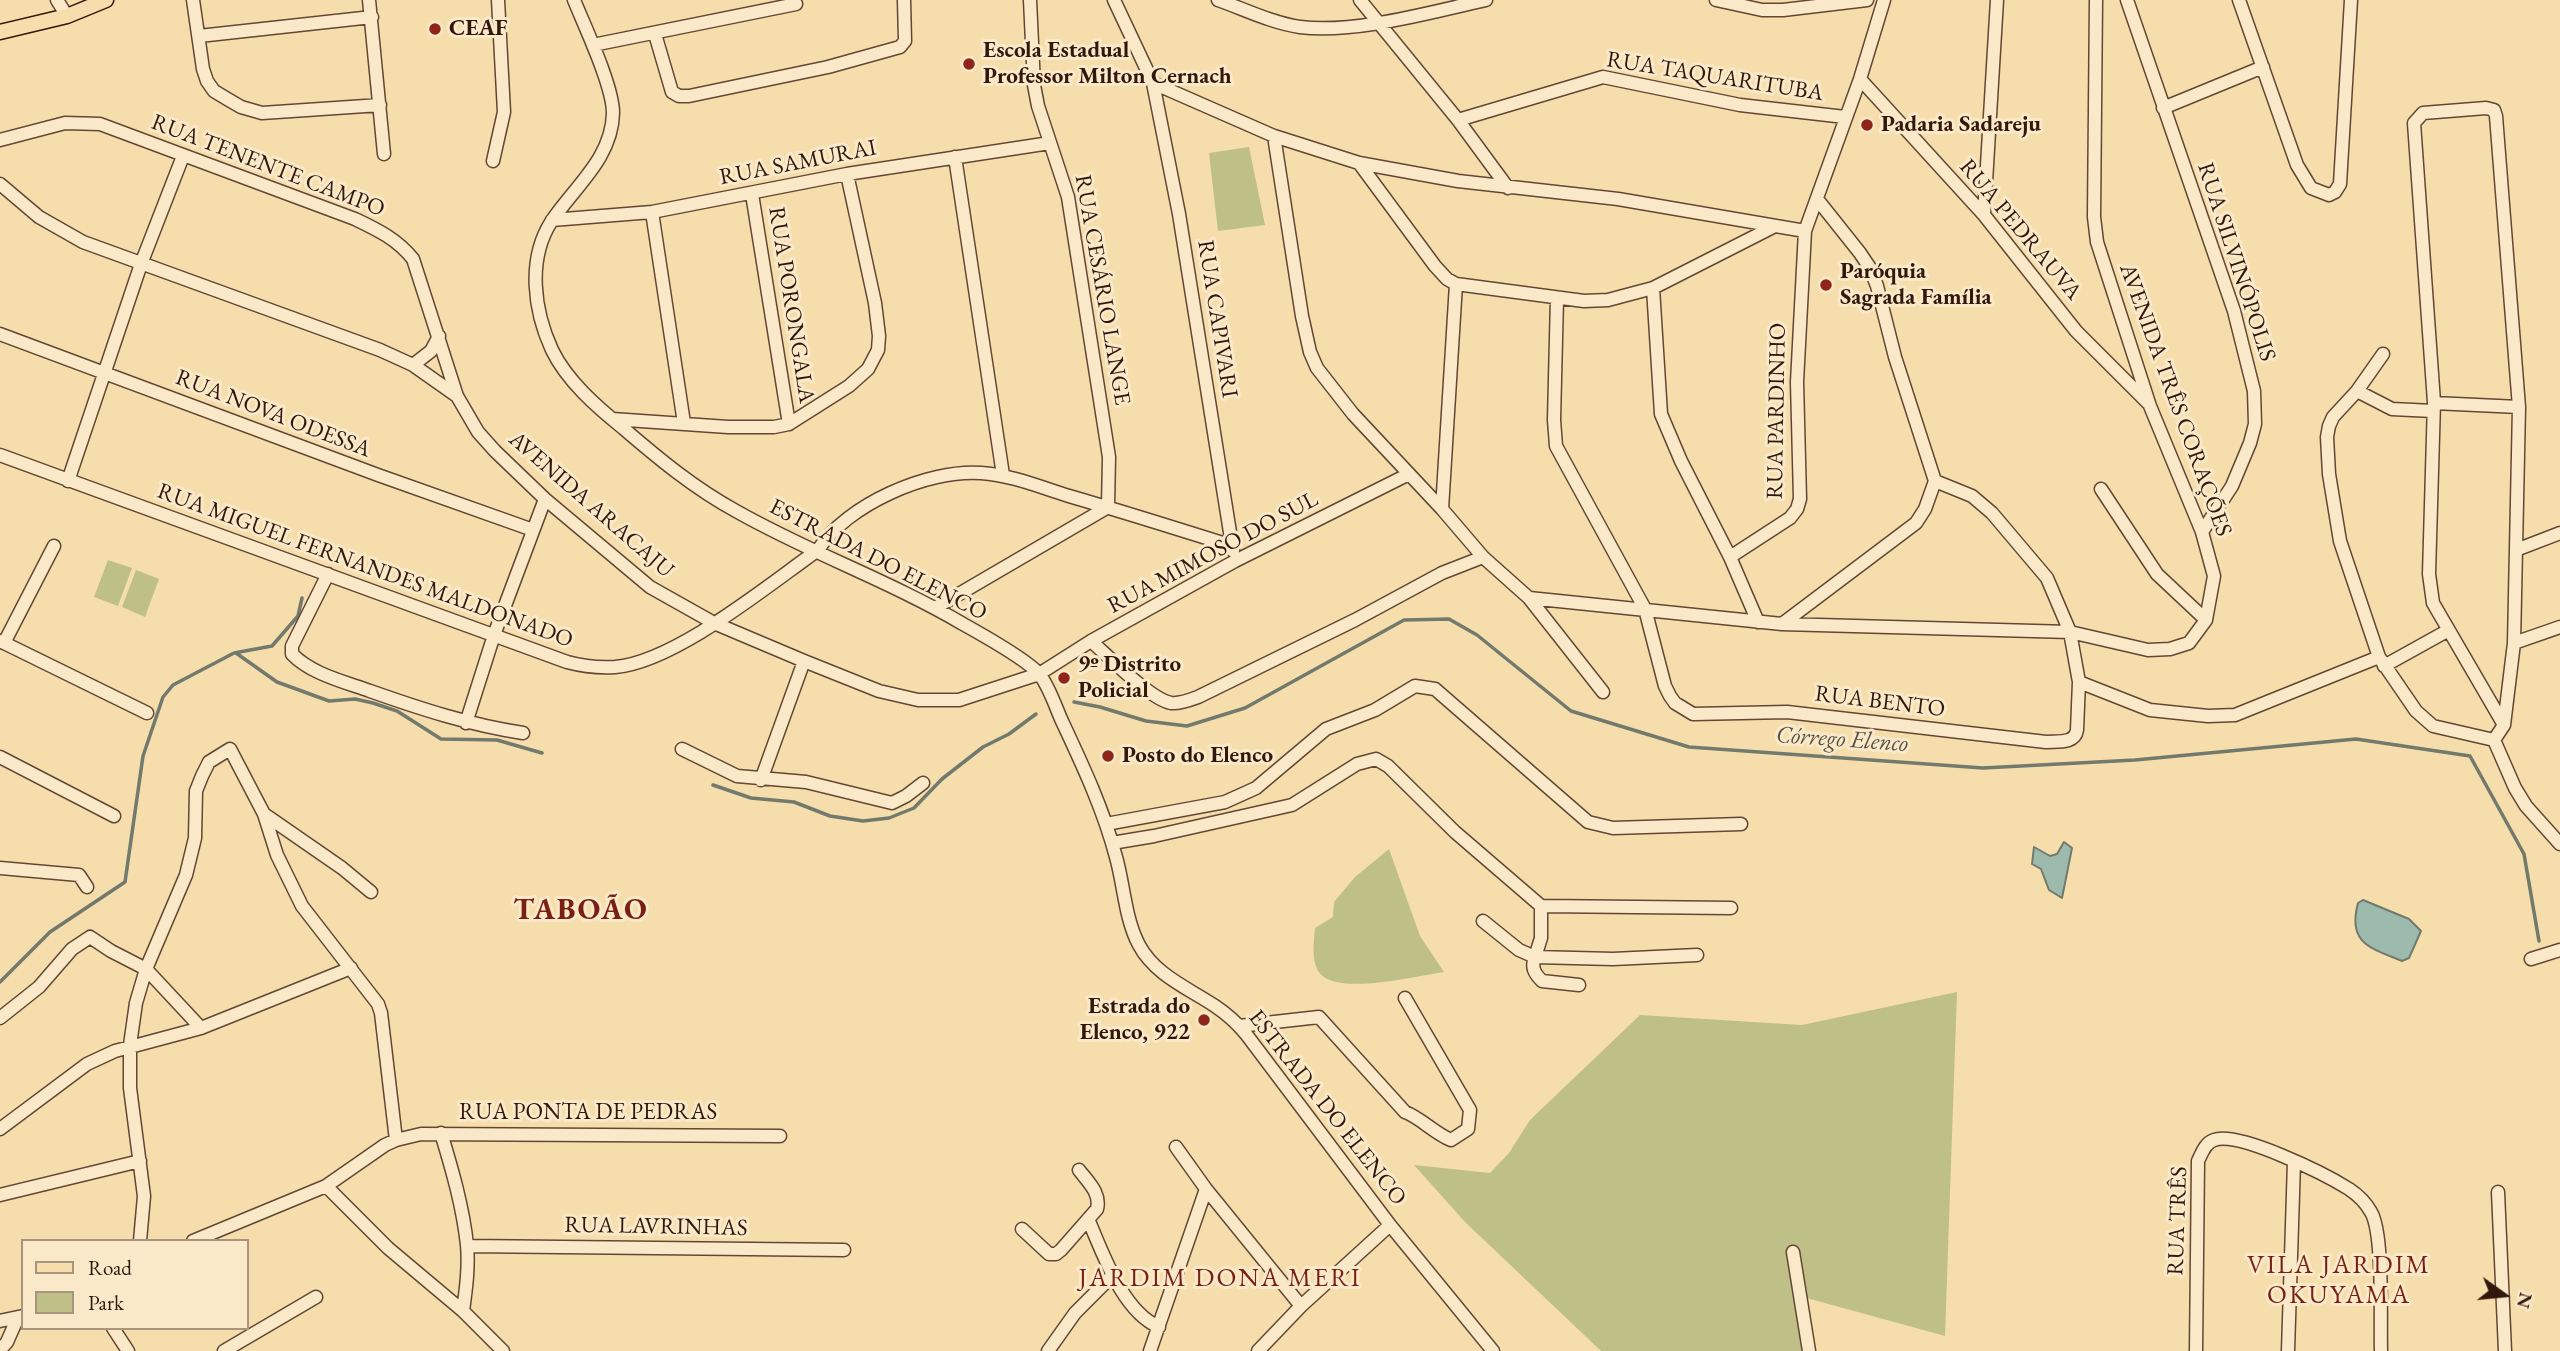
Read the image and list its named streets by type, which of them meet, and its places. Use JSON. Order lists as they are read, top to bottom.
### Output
{
  "streets": {
    "street": [
      "RUA TAQUARITUBA",
      "RUA SAMURAI",
      "RUA TENENTE CAMPO",
      "RUA PEDRAUVA",
      "RUA SILVINÓPOLIS",
      "RUA CESÁRIO LANGE",
      "RUA PORONGALA",
      "RUA CAPIVARI",
      "AVENIDA TRÊS CORAÇÕES",
      "RUA PARDINHO",
      "RUA NOVA ODESSA",
      "AVENIDA ARACAJU",
      "RUA MIMOSO DO SUL",
      "ESTRADA DO ELENCO",
      "RUA MIGUEL FERNANDES MALDONADO",
      "RUA BENTO",
      "RUA PONTA DE PEDRAS",
      "RUA TRÊS",
      "RUA LAVRINHAS"
    ]
  },
  "crossings": [
    ["RUA TAQUARITUBA", "RUA PARDINHO"],
    ["RUA SAMURAI", "RUA CESÁRIO LANGE"],
    ["RUA SAMURAI", "RUA PORONGALA"],
    ["RUA SAMURAI", "ESTRADA DO ELENCO"],
    ["RUA TENENTE CAMPO", "AVENIDA ARACAJU"],
    ["RUA PEDRAUVA", "AVENIDA TRÊS CORAÇÕES"],
    ["RUA PEDRAUVA", "RUA PARDINHO"],
    ["RUA SILVINÓPOLIS", "AVENIDA TRÊS CORAÇÕES"],
    ["RUA CESÁRIO LANGE", "RUA MIGUEL FERNANDES MALDONADO"],
    ["RUA CAPIVARI", "RUA MIMOSO DO SUL"],
    ["RUA CAPIVARI", "RUA MIGUEL FERNANDES MALDONADO"],
    ["AVENIDA ARACAJU", "RUA MIMOSO DO SUL"],
    ["AVENIDA ARACAJU", "ESTRADA DO ELENCO"],
    ["AVENIDA ARACAJU", "RUA MIGUEL FERNANDES MALDONADO"],
    ["RUA MIMOSO DO SUL", "ESTRADA DO ELENCO"],
    ["ESTRADA DO ELENCO", "RUA MIGUEL FERNANDES MALDONADO"]
  ],
  "districts": ["TABOÃO", "VILA JARDIM OKUYAMA", "JARDIM DONA MERI"],
  "water": ["Córrego Elenco"],
  "places": [
    "CEAF",
    "Escola Estadual Professor Milton Cernach",
    "Padaria Sadareju",
    "Paróquia Sagrada Família",
    "9º Distrito Policial",
    "Posto do Elenco",
    "Estrada do Elenco, 922"
  ],
  "legend": ["Road", "Park"],
  "north": "right"
}
